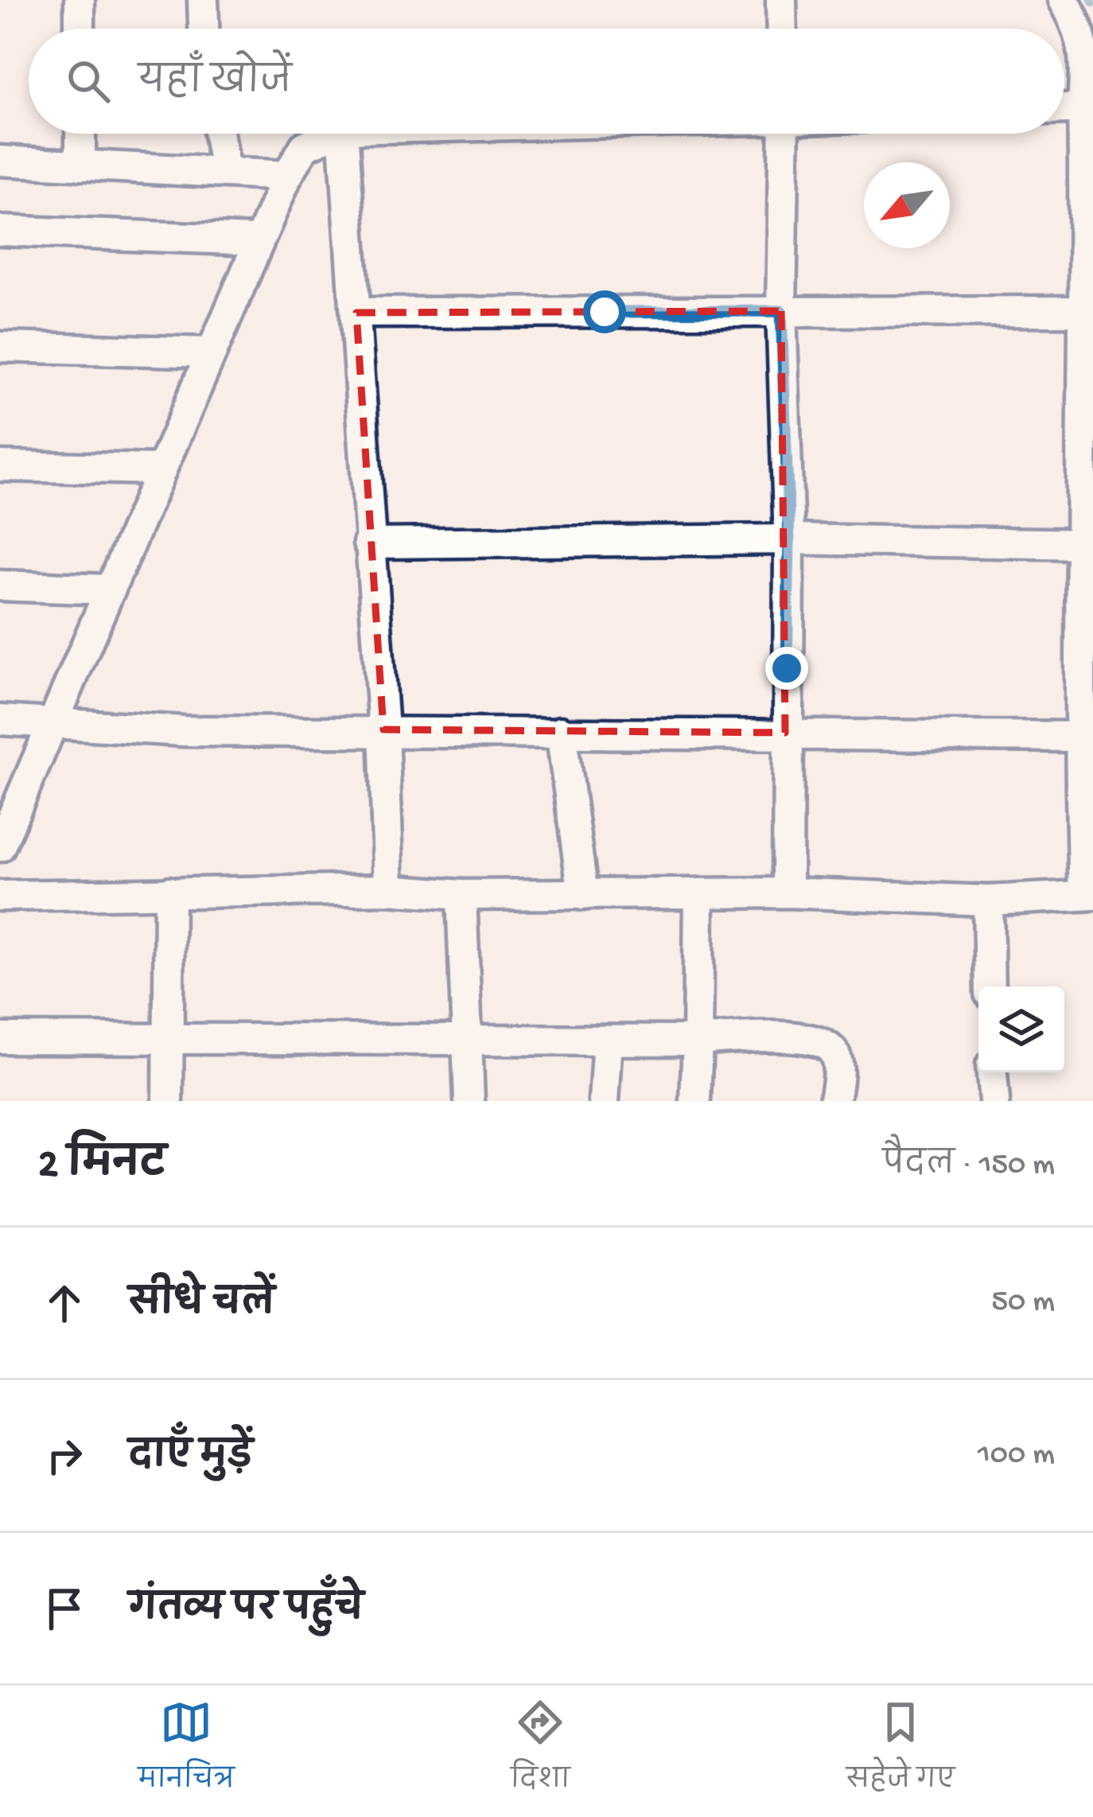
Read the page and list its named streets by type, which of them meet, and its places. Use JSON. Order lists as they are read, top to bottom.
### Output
{
  "north": "bottom left",
  "page": {
    "search": "यहाँ खोजें",
    "heading": ["2 मिनट", "पैदल · 150 m"],
    "list": [
      ["सीधे चलें", "50 m"],
      ["दाएँ मुड़ें", "100 m"],
      "गंतव्य पर पहुँचे"
    ],
    "nav": ["मानचित्र", "दिशा", "सहेजे गए"]
  }
}
